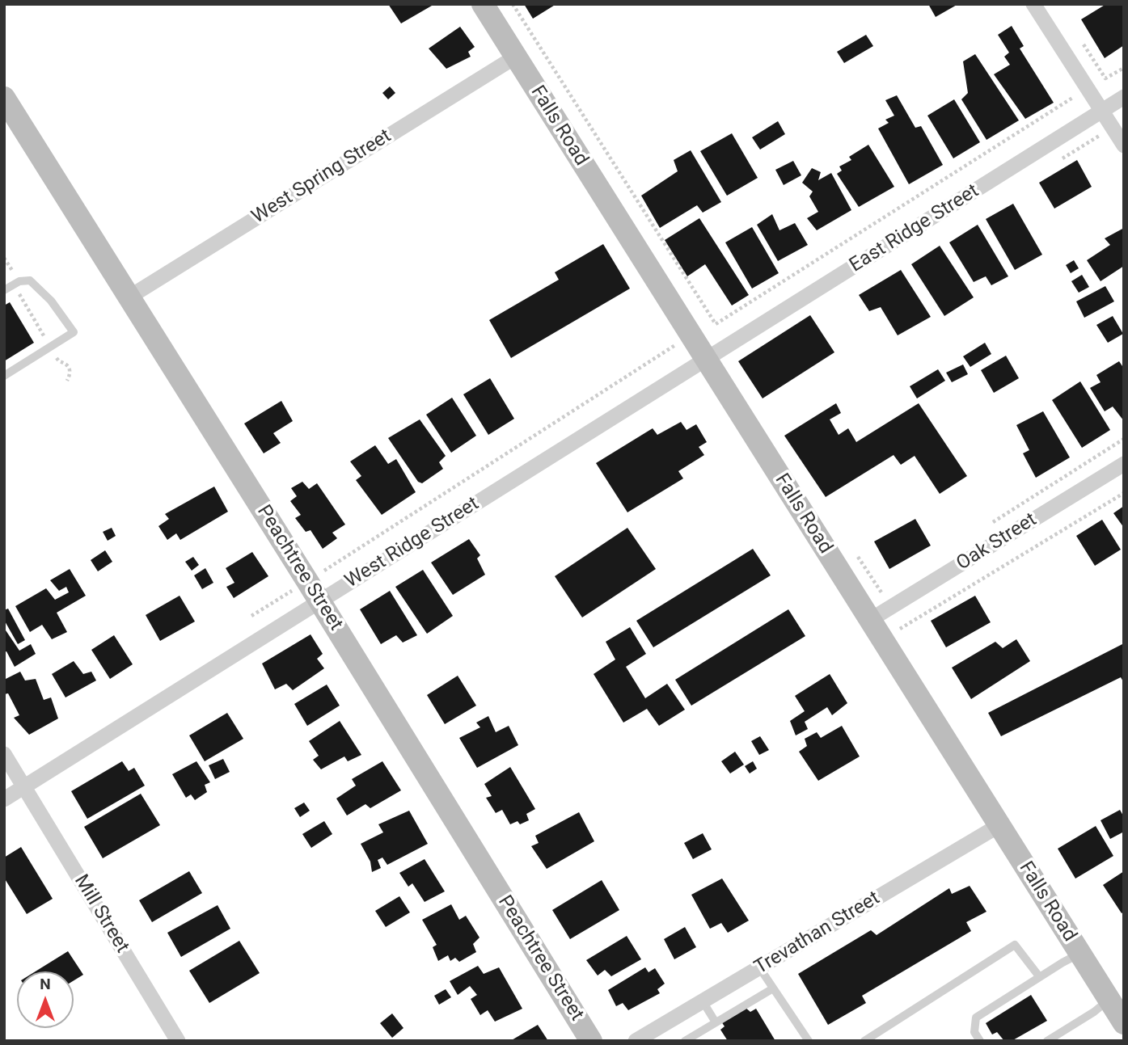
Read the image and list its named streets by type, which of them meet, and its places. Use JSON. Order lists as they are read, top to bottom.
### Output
{
  "streets": {
    "main road": ["Falls Road", "Peachtree Street"],
    "street": [
      "West Spring Street",
      "East Ridge Street",
      "Oak Street",
      "West Ridge Street",
      "Mill Street",
      "Trevathan Street"
    ]
  },
  "crossings": [
    ["Falls Road", "West Spring Street"],
    ["Falls Road", "East Ridge Street"],
    ["Falls Road", "Oak Street"],
    ["Falls Road", "West Ridge Street"],
    ["Falls Road", "Trevathan Street"],
    ["West Spring Street", "Peachtree Street"],
    ["East Ridge Street", "West Ridge Street"],
    ["West Ridge Street", "Peachtree Street"],
    ["West Ridge Street", "Mill Street"]
  ],
  "north": "top"
}
